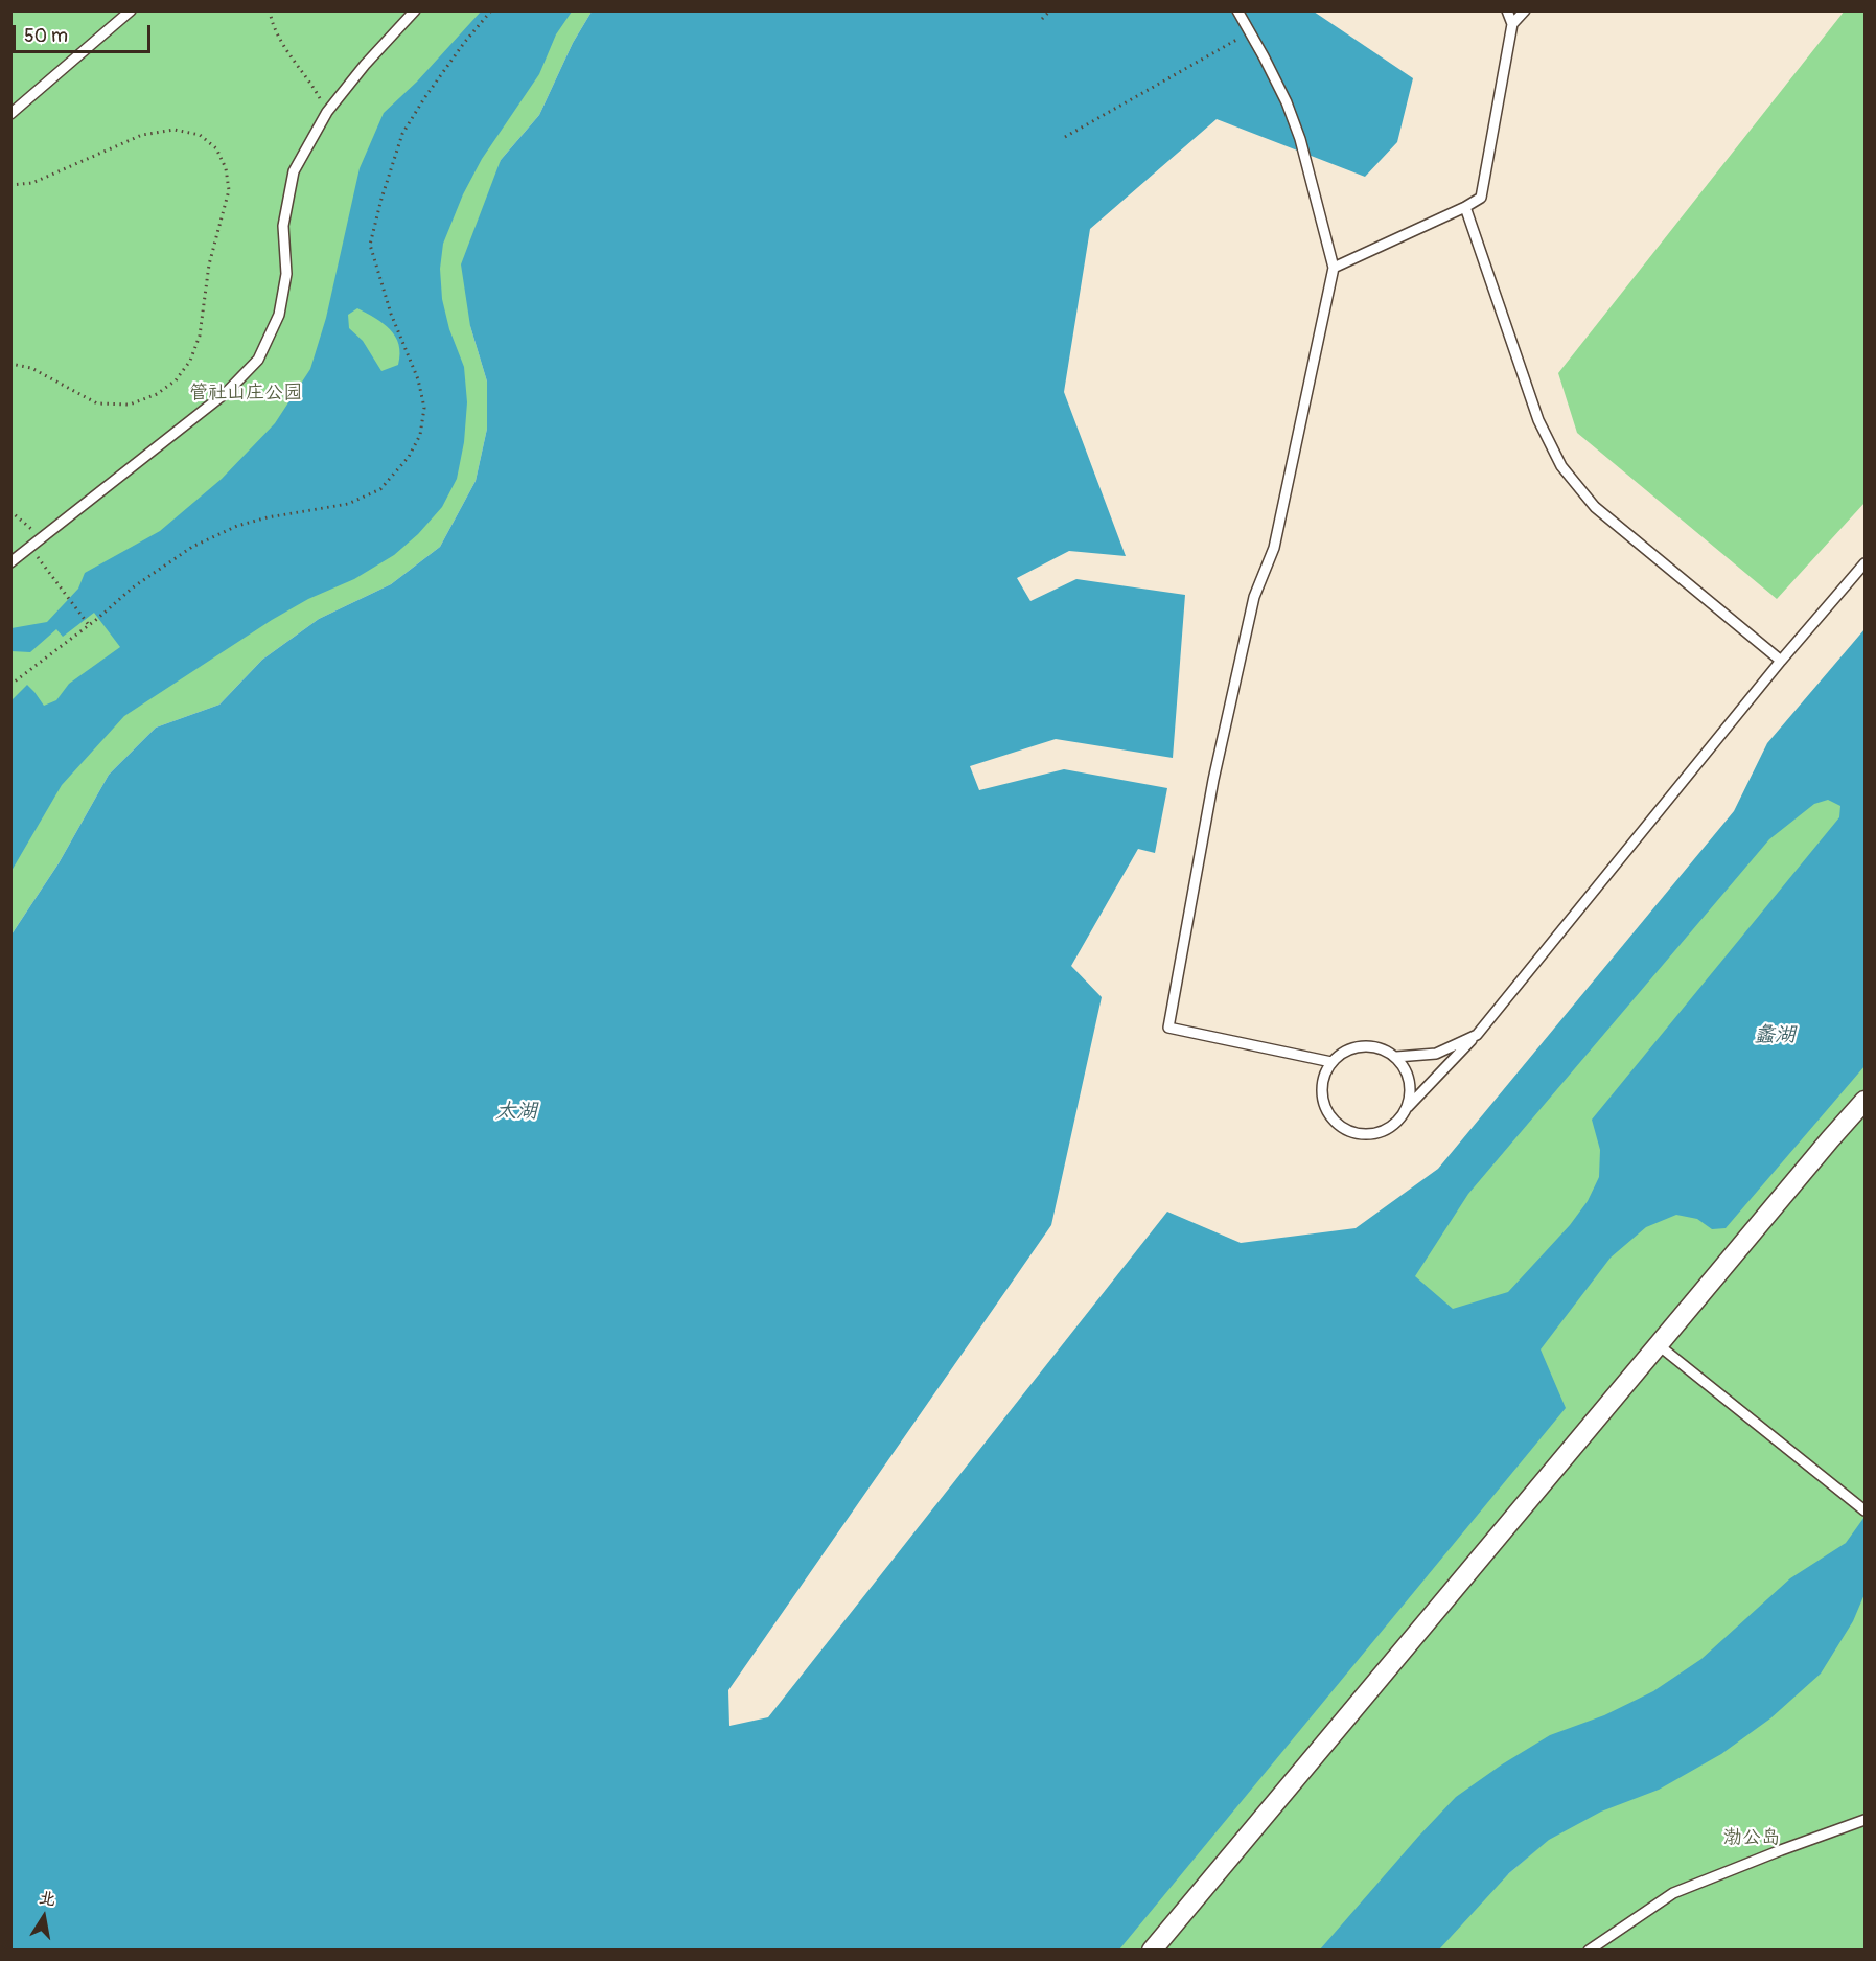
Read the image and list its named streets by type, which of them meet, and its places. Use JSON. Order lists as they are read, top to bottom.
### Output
{
  "water": ["蠡湖", "太湖"],
  "parks": ["管社山庄公园", "渤公岛"],
  "scale_bar": "50 m",
  "north": "top"
}
